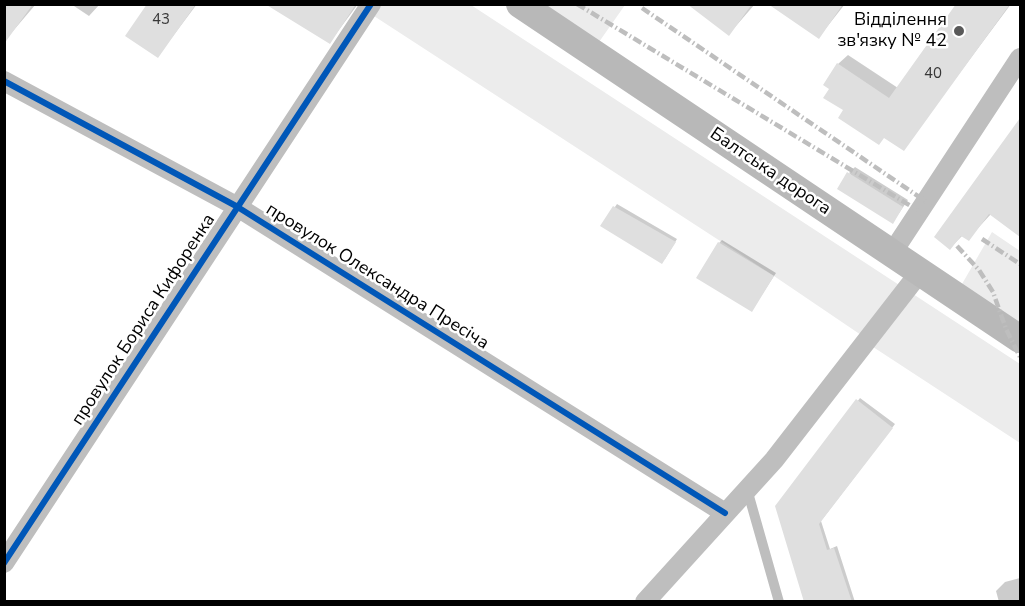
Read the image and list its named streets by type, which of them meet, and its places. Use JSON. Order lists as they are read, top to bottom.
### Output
{
  "streets": {
    "main road": ["Балтська дорога"],
    "street": ["провулок Олександра Пресіча", "провулок Бориса Кифоренка"]
  },
  "crossings": [
    ["провулок Олександра Пресіча", "провулок Бориса Кифоренка"]
  ],
  "places": ["Відділення зв'язку № 42"],
  "house_numbers": ["43", "40"]
}
